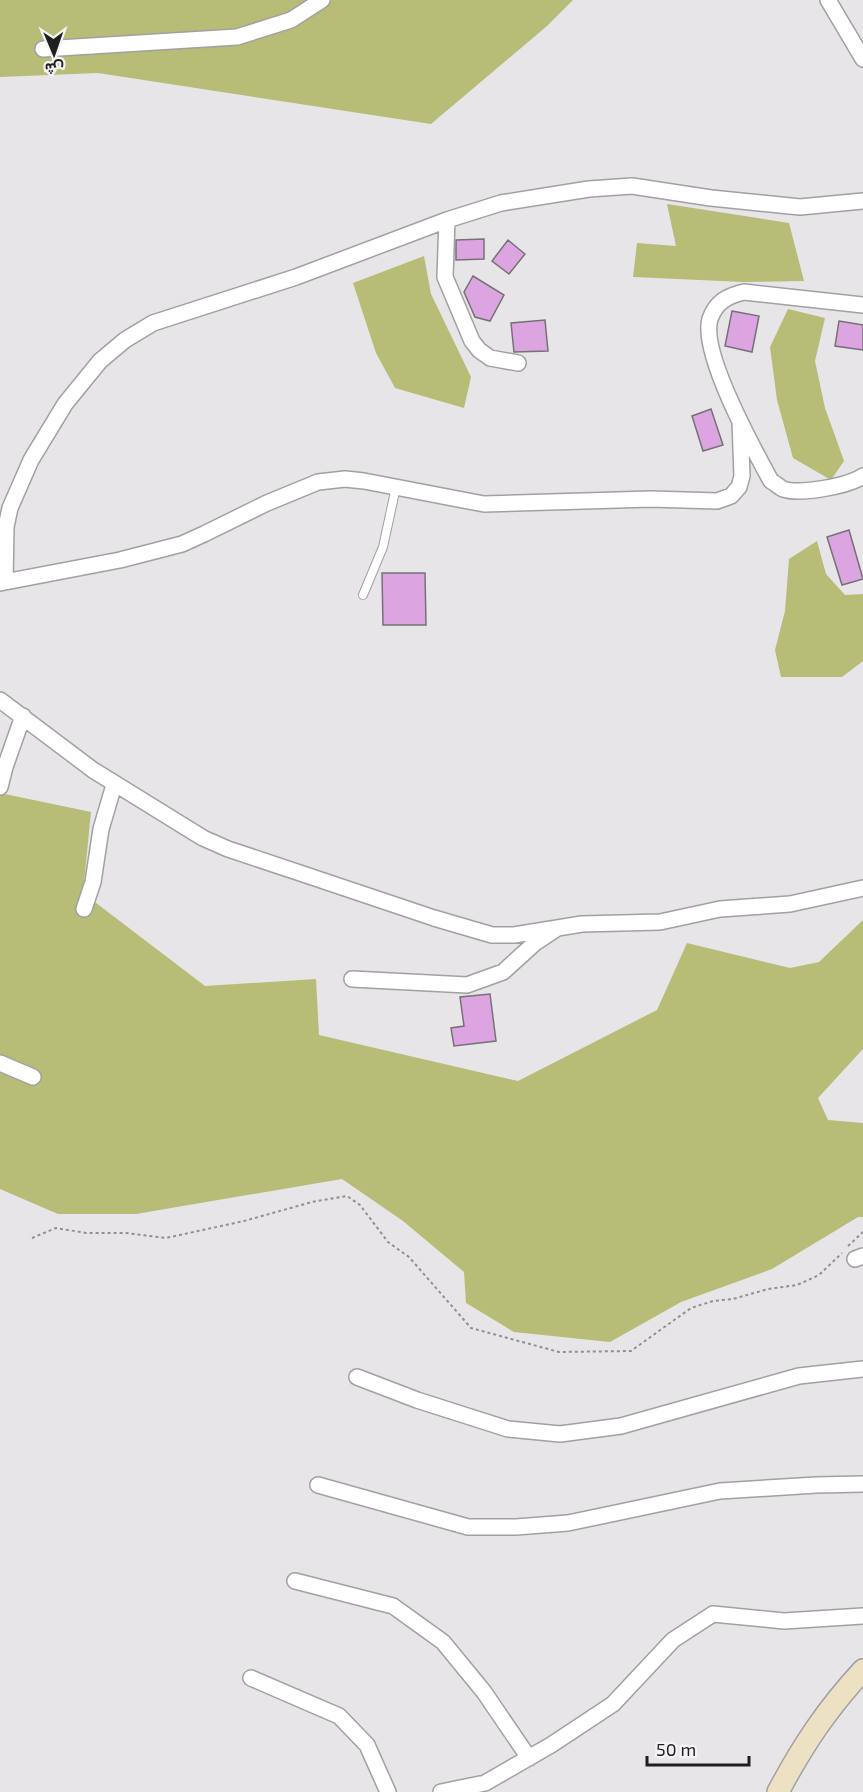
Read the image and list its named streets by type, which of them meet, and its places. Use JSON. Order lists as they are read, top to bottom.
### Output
{
  "scale_bar": "50 m",
  "north": "bottom"
}
